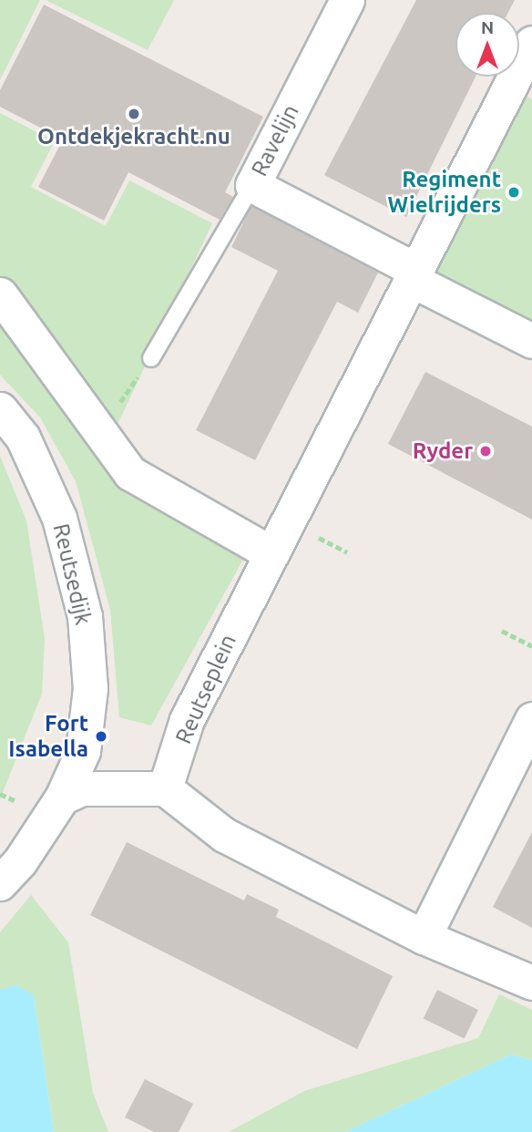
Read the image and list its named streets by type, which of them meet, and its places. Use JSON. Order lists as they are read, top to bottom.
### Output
{
  "streets": {
    "street": ["Ravelijn", "Reutsedijk", "Reutseplein"]
  },
  "crossings": [
    ["Ravelijn", "Reutseplein"]
  ],
  "places": [
    "Ontdekjekracht.nu",
    "Regiment Wielrijders",
    "Ryder",
    "Fort Isabella"
  ],
  "north": "top"
}
